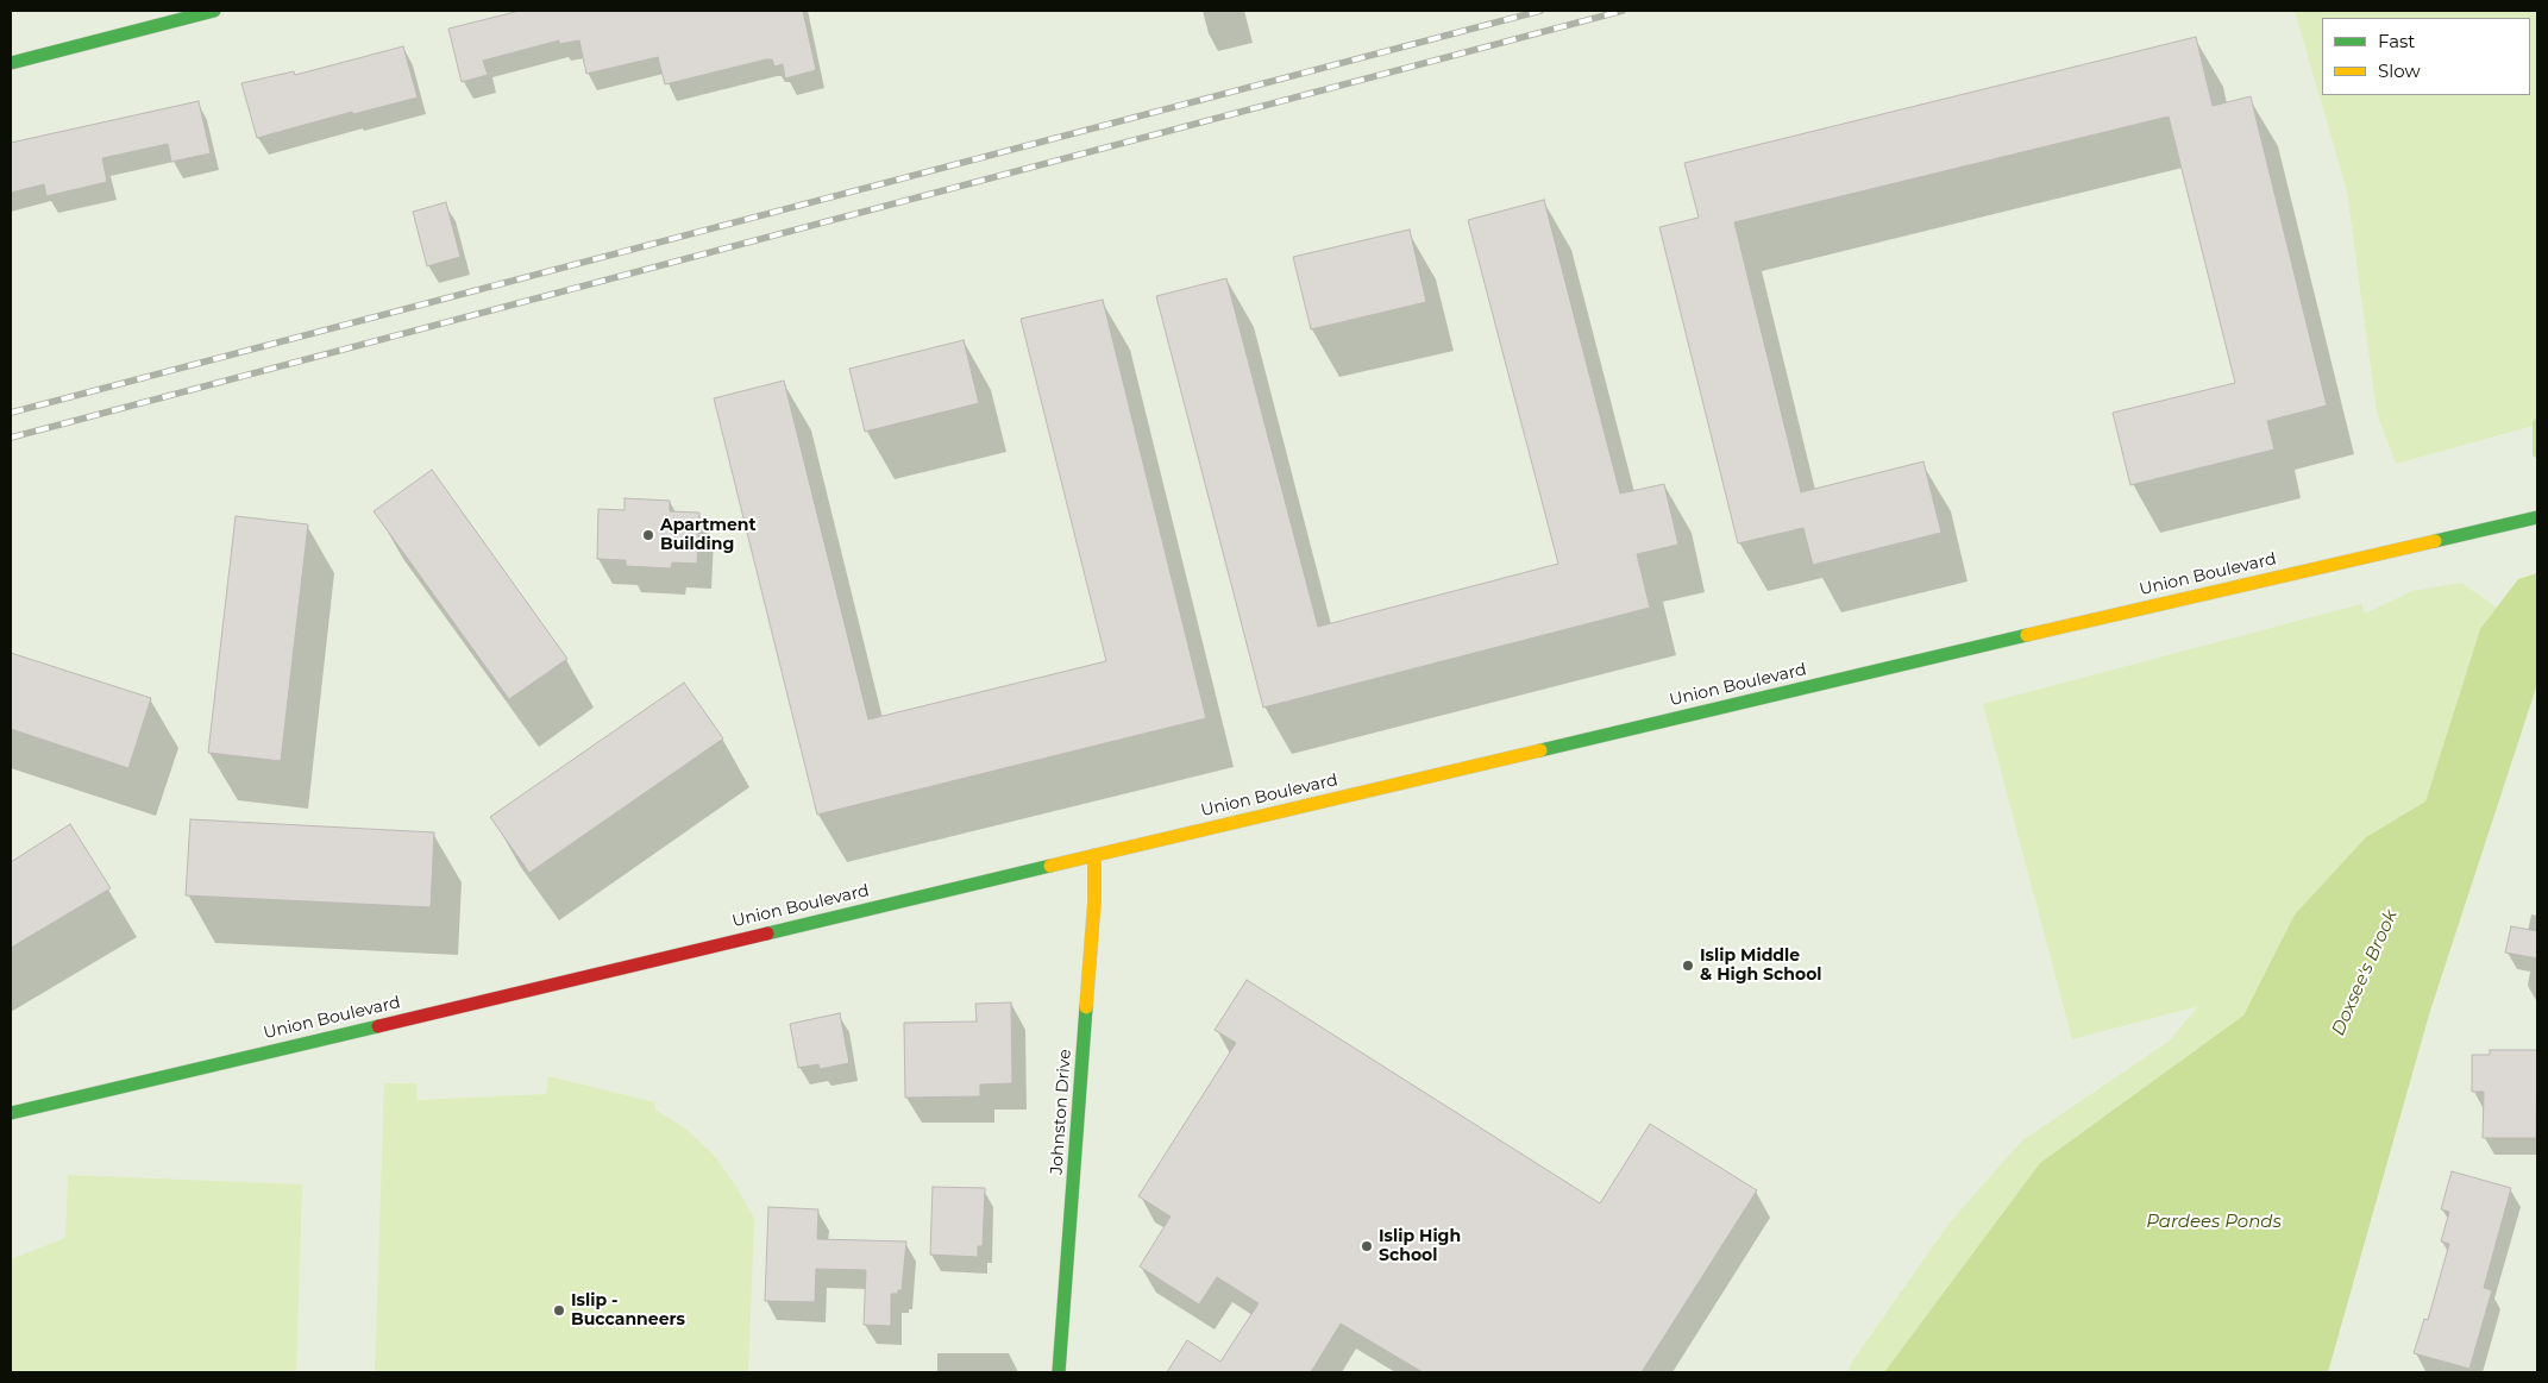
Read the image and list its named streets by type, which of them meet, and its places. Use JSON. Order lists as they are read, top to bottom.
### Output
{
  "streets": {
    "main road": ["Union Boulevard", "Johnston Drive"]
  },
  "crossings": [
    ["Union Boulevard", "Johnston Drive"]
  ],
  "water": ["Doxsee's Brook", "Pardees Ponds"],
  "places": [
    "Apartment Building",
    "Islip Middle & High School",
    "Islip High School",
    "Islip - Buccanneers"
  ],
  "legend": ["Fast", "Slow"]
}
